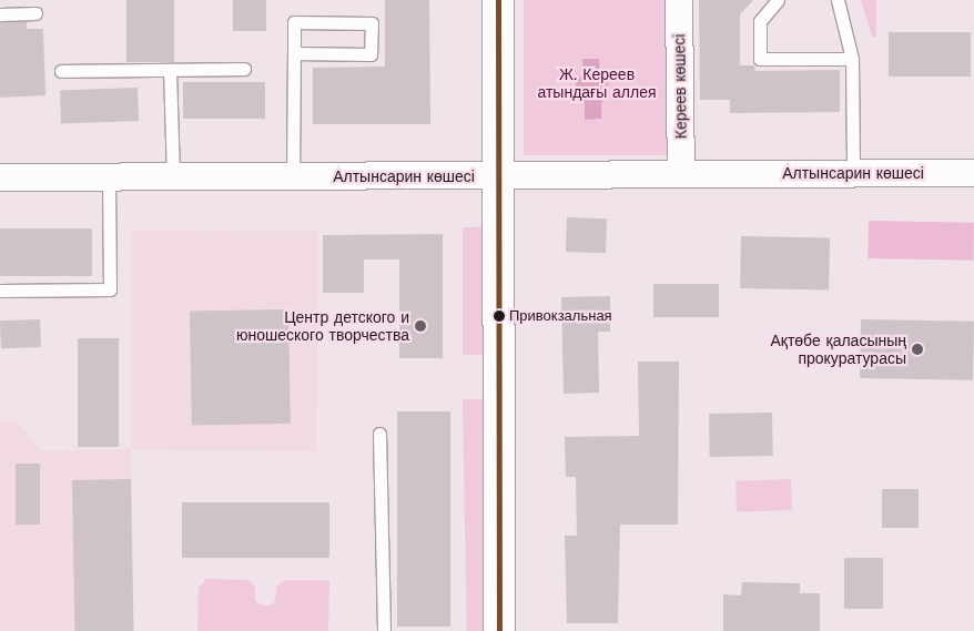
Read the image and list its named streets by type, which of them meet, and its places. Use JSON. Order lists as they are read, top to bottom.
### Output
{
  "streets": {
    "street": ["Кереев көшесі", "Алтынсарин көшесі"]
  },
  "crossings": [
    ["Кереев көшесі", "Алтынсарин көшесі"]
  ],
  "parks": ["Ж. Кереев атындағы аллея"],
  "places": ["Привокзальная", "Центр детского и юношеского творчества", "Ақтөбе қаласының прокуратурасы"]
}
